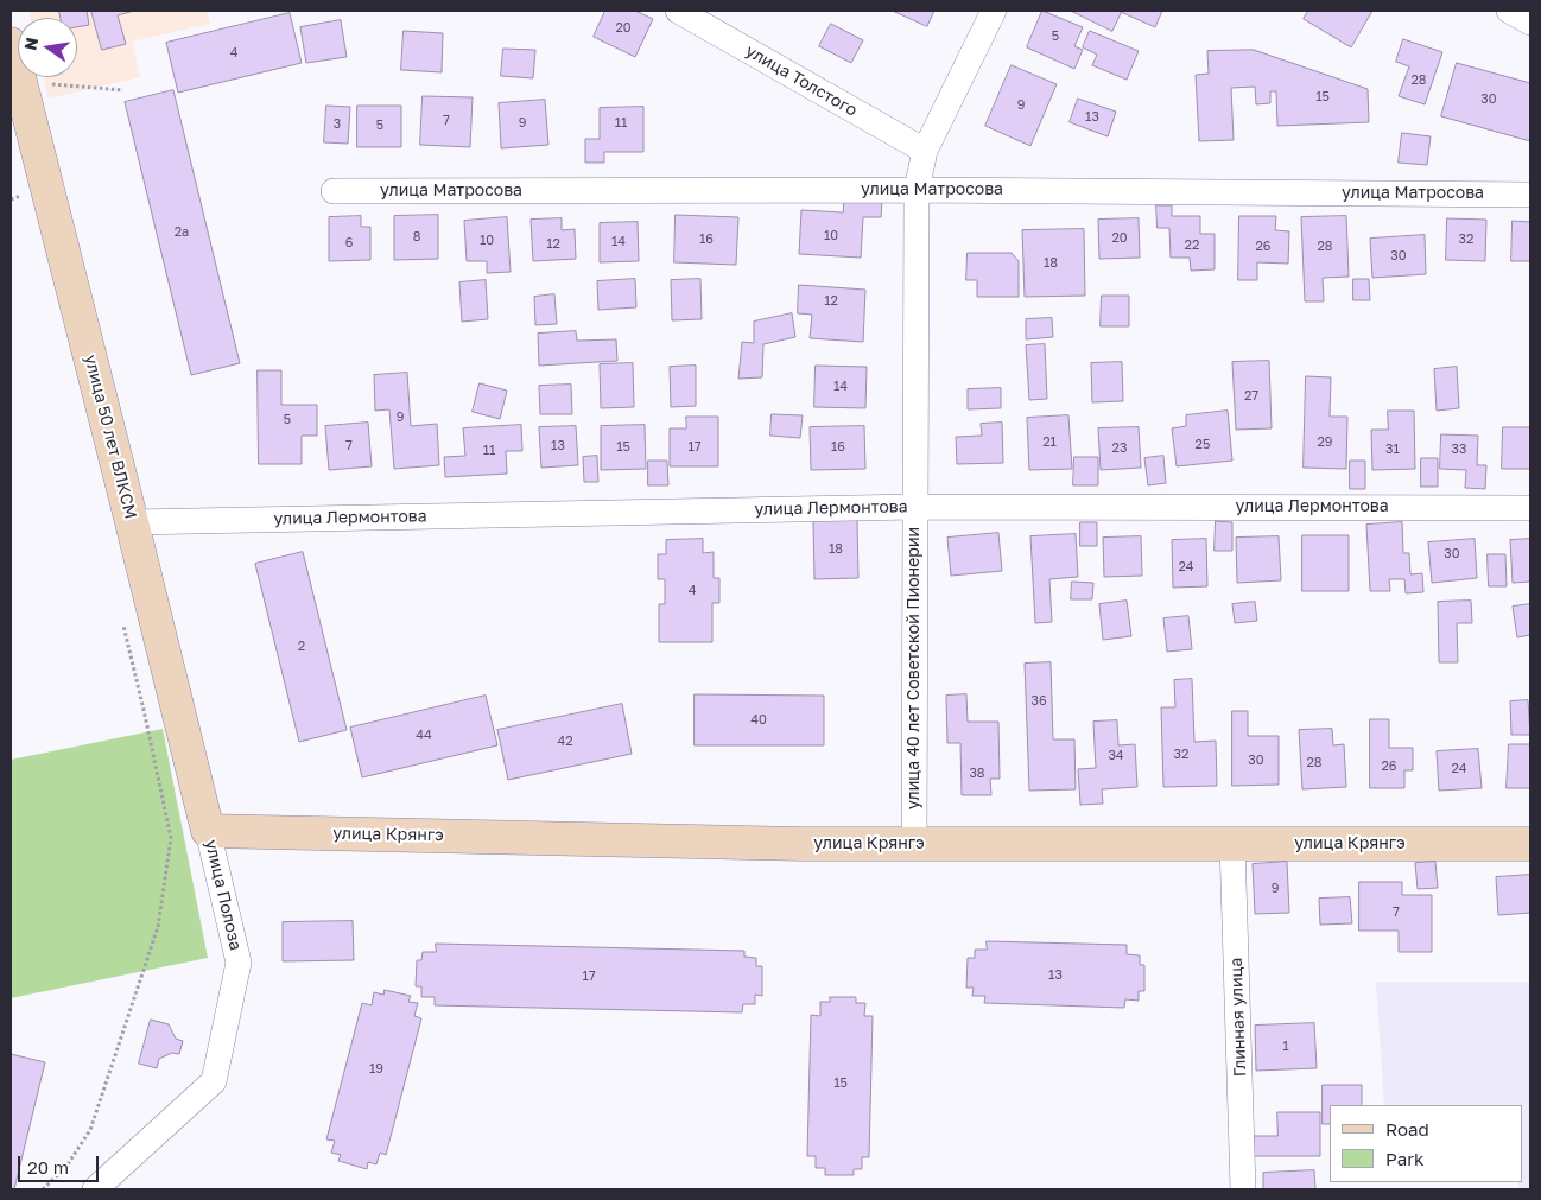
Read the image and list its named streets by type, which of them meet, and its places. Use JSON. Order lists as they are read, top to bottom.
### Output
{
  "streets": {
    "street": [
      "улица Толстого",
      "улица Матросова",
      "улица 50 лет ВЛКСМ",
      "улица Лермонтова",
      "улица 40 лет Советской Пионерии",
      "улица Крянгэ",
      "улица Полоза",
      "Глинная улица"
    ]
  },
  "crossings": [
    ["улица Толстого", "улица 40 лет Советской Пионерии"],
    ["улица Матросова", "улица 40 лет Советской Пионерии"],
    ["улица 50 лет ВЛКСМ", "улица Лермонтова"],
    ["улица 50 лет ВЛКСМ", "улица Крянгэ"],
    ["улица 50 лет ВЛКСМ", "улица Полоза"],
    ["улица Лермонтова", "улица 40 лет Советской Пионерии"],
    ["улица 40 лет Советской Пионерии", "улица Крянгэ"],
    ["улица Крянгэ", "улица Полоза"],
    ["улица Крянгэ", "Глинная улица"]
  ],
  "house_numbers": [
    "20",
    "5",
    "4",
    "28",
    "15",
    "30",
    "9",
    "13",
    "7",
    "9",
    "11",
    "3",
    "5",
    "2а",
    "10",
    "8",
    "20",
    "16",
    "32",
    "10",
    "14",
    "6",
    "12",
    "22",
    "26",
    "28",
    "30",
    "18",
    "12",
    "14",
    "27",
    "9",
    "5",
    "21",
    "29",
    "25",
    "7",
    "13",
    "15",
    "17",
    "16",
    "23",
    "31",
    "33",
    "11",
    "18",
    "30",
    "24",
    "4",
    "2",
    "36",
    "40",
    "44",
    "42",
    "32",
    "34",
    "30",
    "28",
    "26",
    "24",
    "38",
    "9",
    "7",
    "13",
    "17",
    "1",
    "19",
    "15"
  ],
  "legend": ["Road", "Park"],
  "scale_bar": "20 m",
  "north": "left"
}
